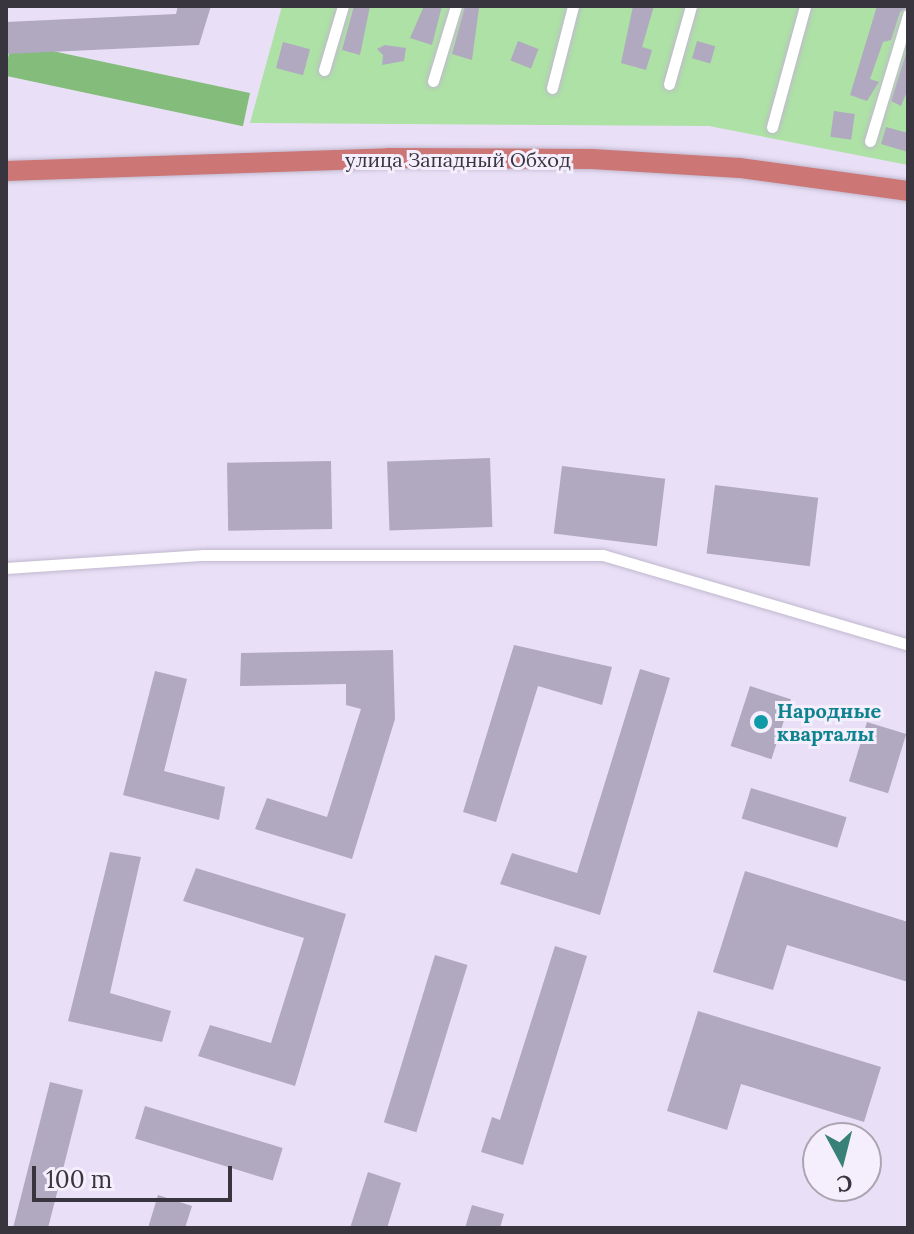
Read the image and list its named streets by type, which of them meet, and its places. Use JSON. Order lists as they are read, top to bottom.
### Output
{
  "streets": {
    "highway": ["улица Западный Обход"]
  },
  "places": ["Народные кварталы"],
  "scale_bar": "100 m",
  "north": "bottom"
}
